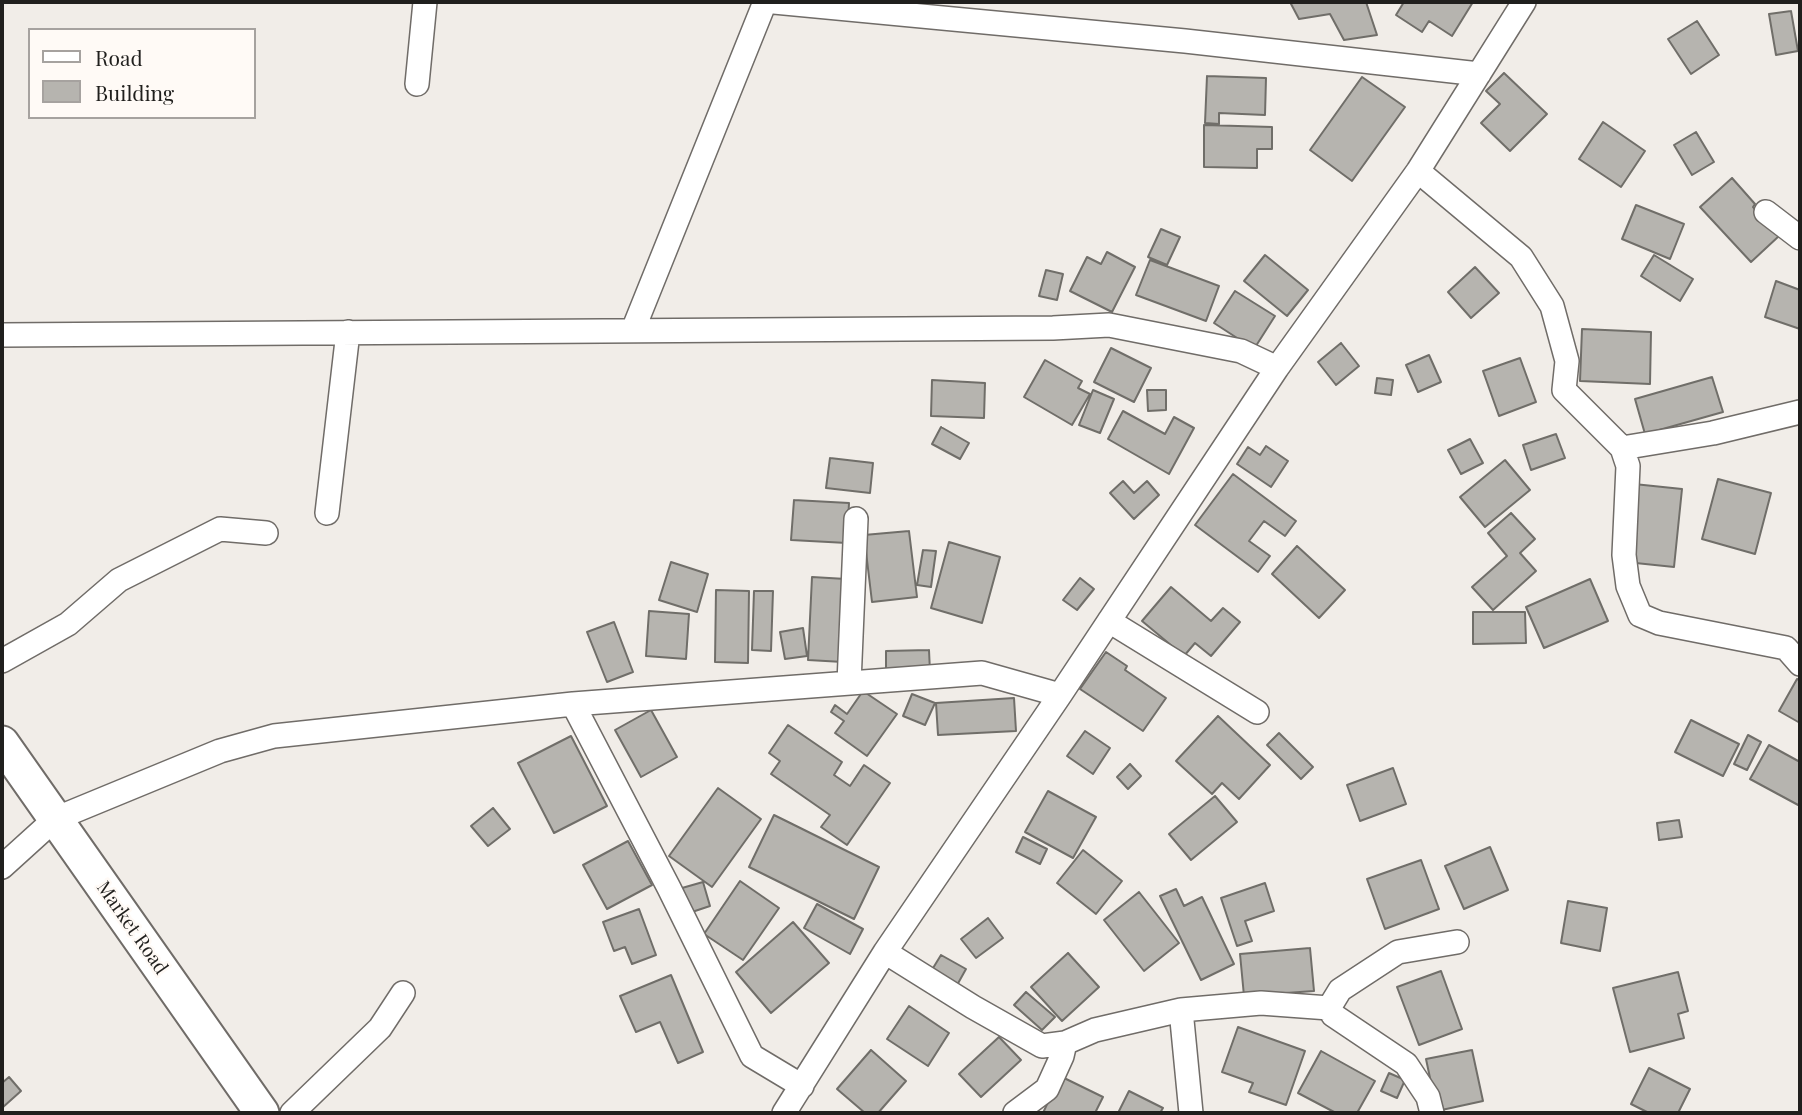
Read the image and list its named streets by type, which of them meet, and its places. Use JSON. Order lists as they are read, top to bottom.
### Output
{
  "streets": {
    "main road": ["Market Road"]
  },
  "legend": ["Road", "Building"]
}
